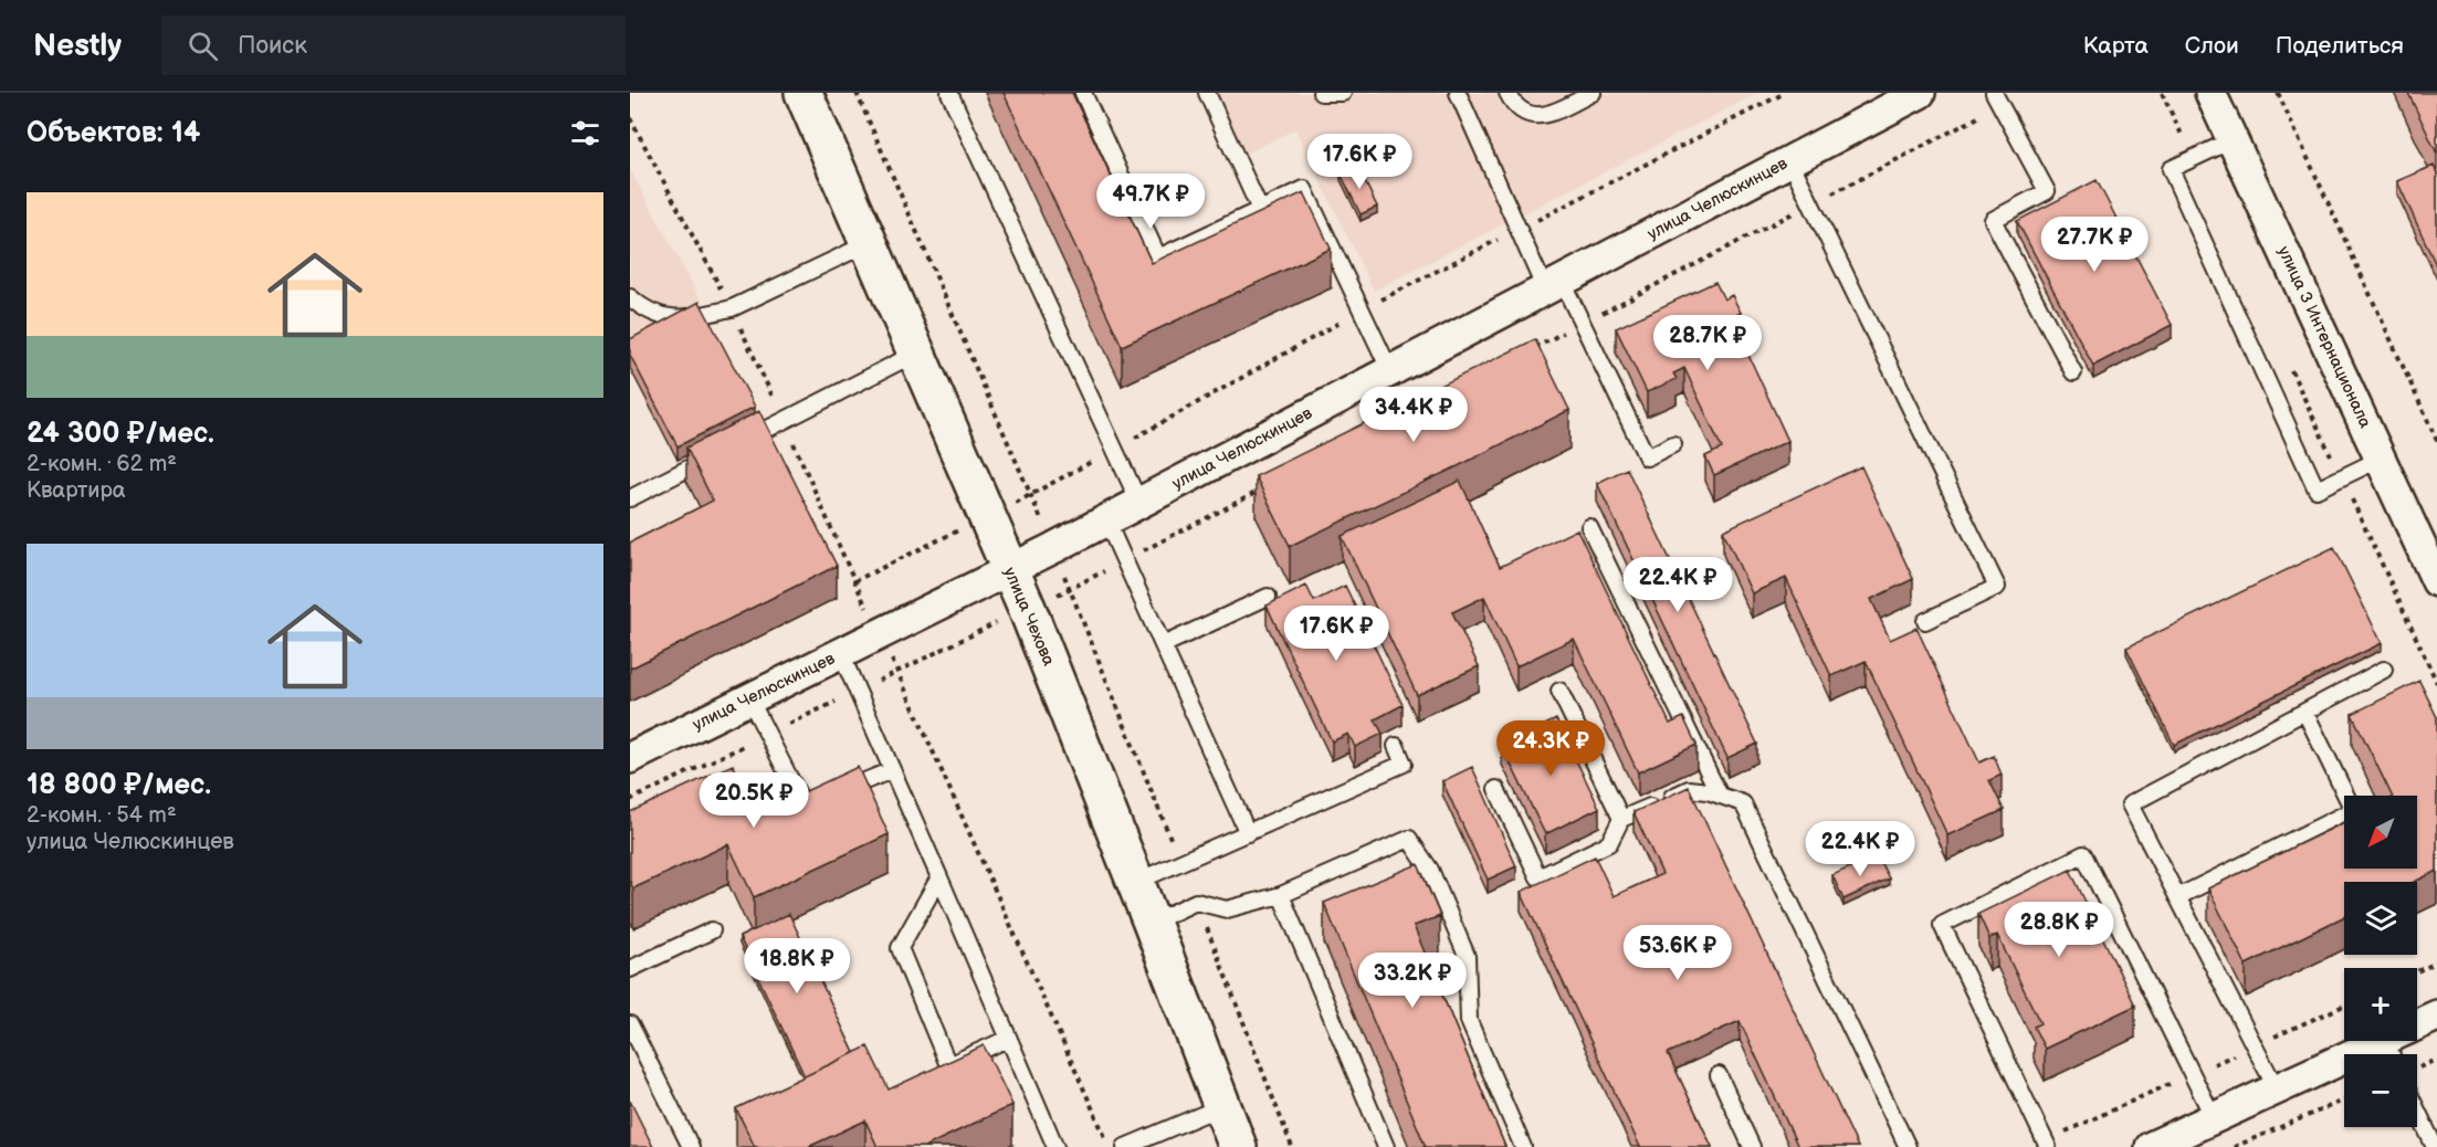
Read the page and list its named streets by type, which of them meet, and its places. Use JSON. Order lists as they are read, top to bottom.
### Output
{
  "streets": {
    "street": ["улица Челюскинцев", "улица 3 Интернационала", "улица Чехова"]
  },
  "crossings": [
    ["улица Челюскинцев", "улица Чехова"]
  ],
  "north": "bottom left",
  "page": {
    "header": "Nestly",
    "search": "Поиск",
    "nav": ["Карта", "Слои", "Поделиться"],
    "heading": "Объектов: 14",
    "price": [
      "17.6K ₽",
      "49.7K ₽",
      "27.7K ₽",
      "28.7K ₽",
      "34.4K ₽",
      "22.4K ₽",
      "17.6K ₽",
      "24.3K ₽",
      "20.5K ₽",
      "22.4K ₽",
      "28.8K ₽",
      "53.6K ₽",
      "18.8K ₽",
      "33.2K ₽"
    ],
    "list": [
      {
        "name": "24 300 ₽/мес.",
        "note": "2-комн. · 62 m² · Квартира"
      },
      {
        "name": "18 800 ₽/мес.",
        "note": "2-комн. · 54 m² · улица Челюскинцев"
      }
    ],
    "map_buttons": ["+", "−"]
  }
}
